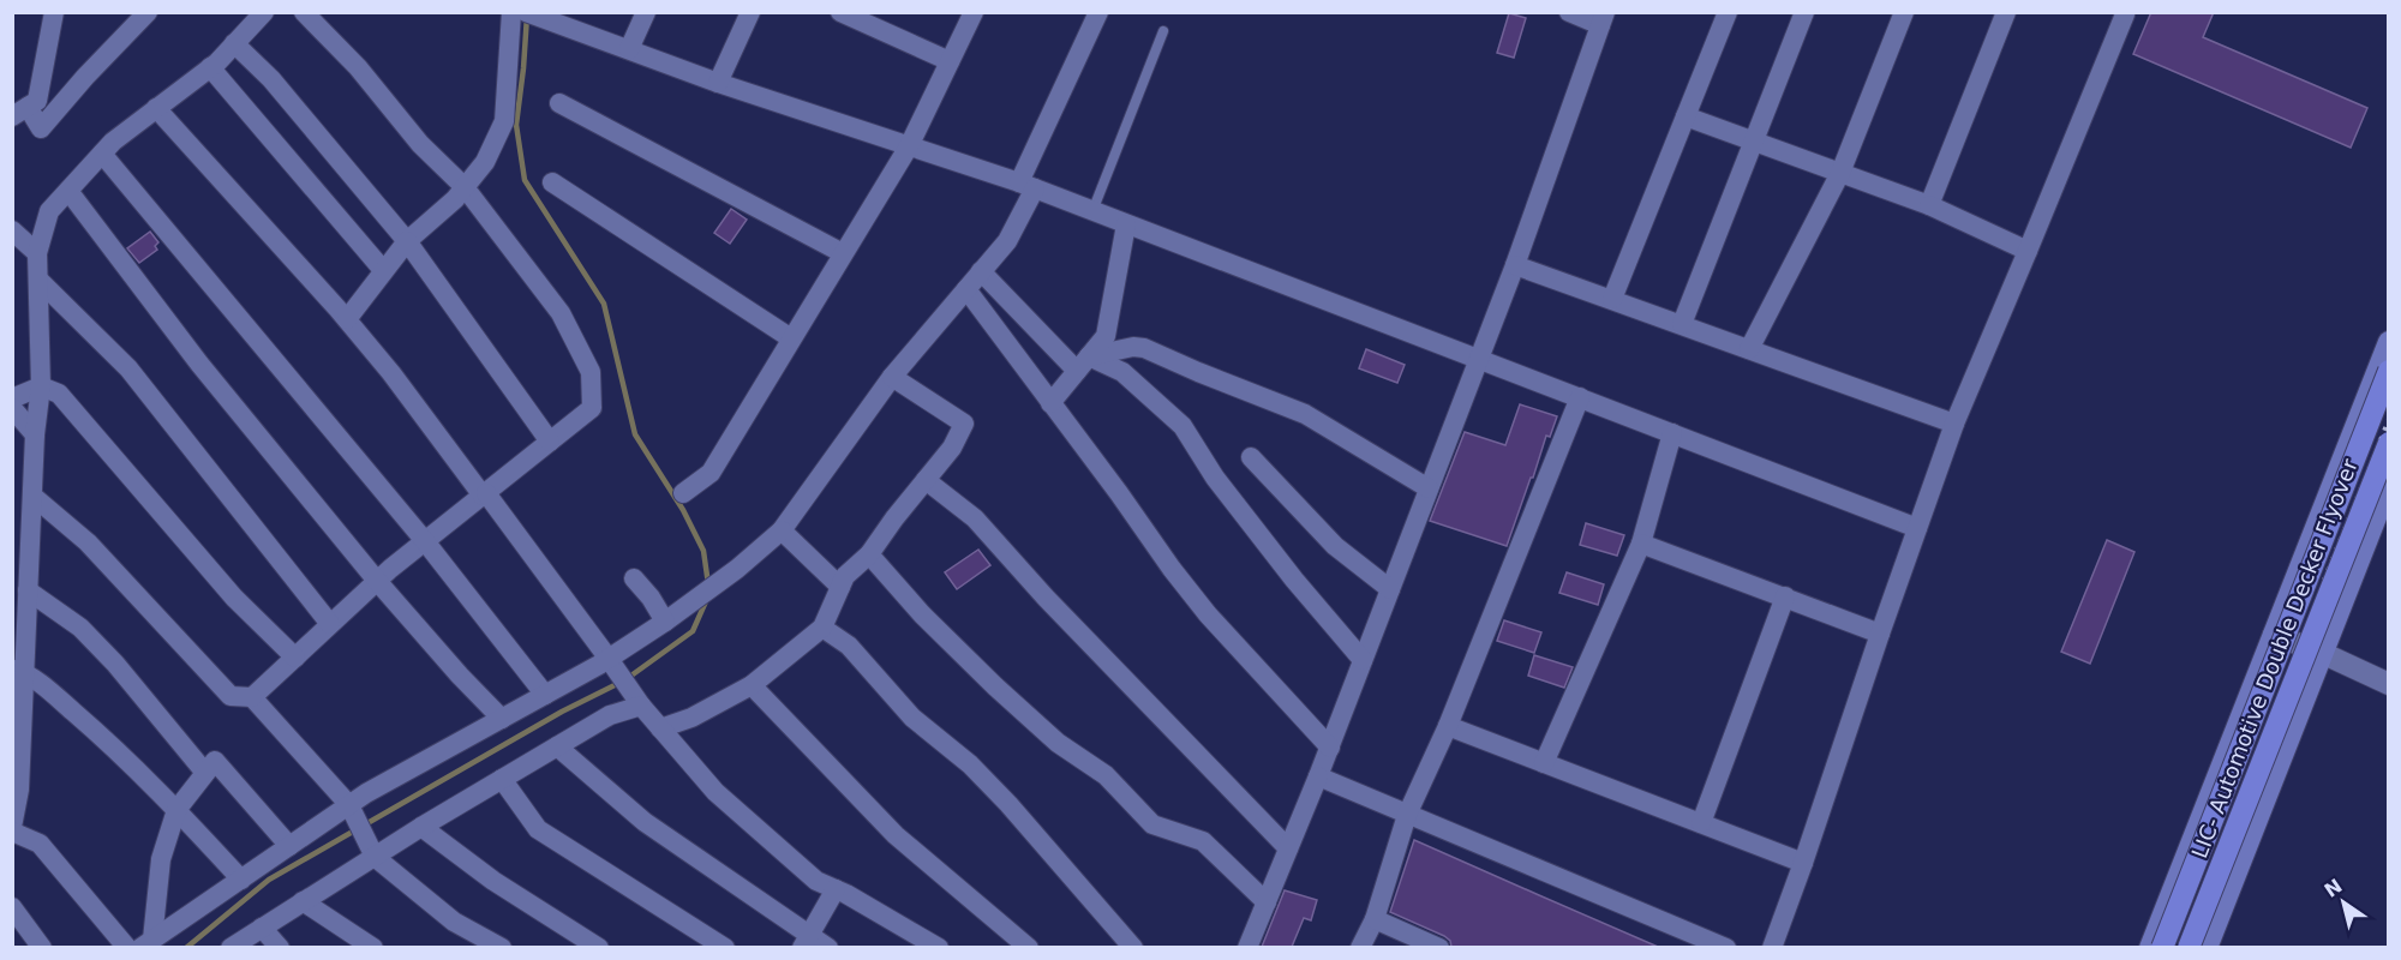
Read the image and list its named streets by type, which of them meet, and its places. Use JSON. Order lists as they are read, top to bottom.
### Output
{
  "streets": {
    "main road": ["LIC- Automotive Double Decker Flyover"]
  },
  "north": "top left"
}
